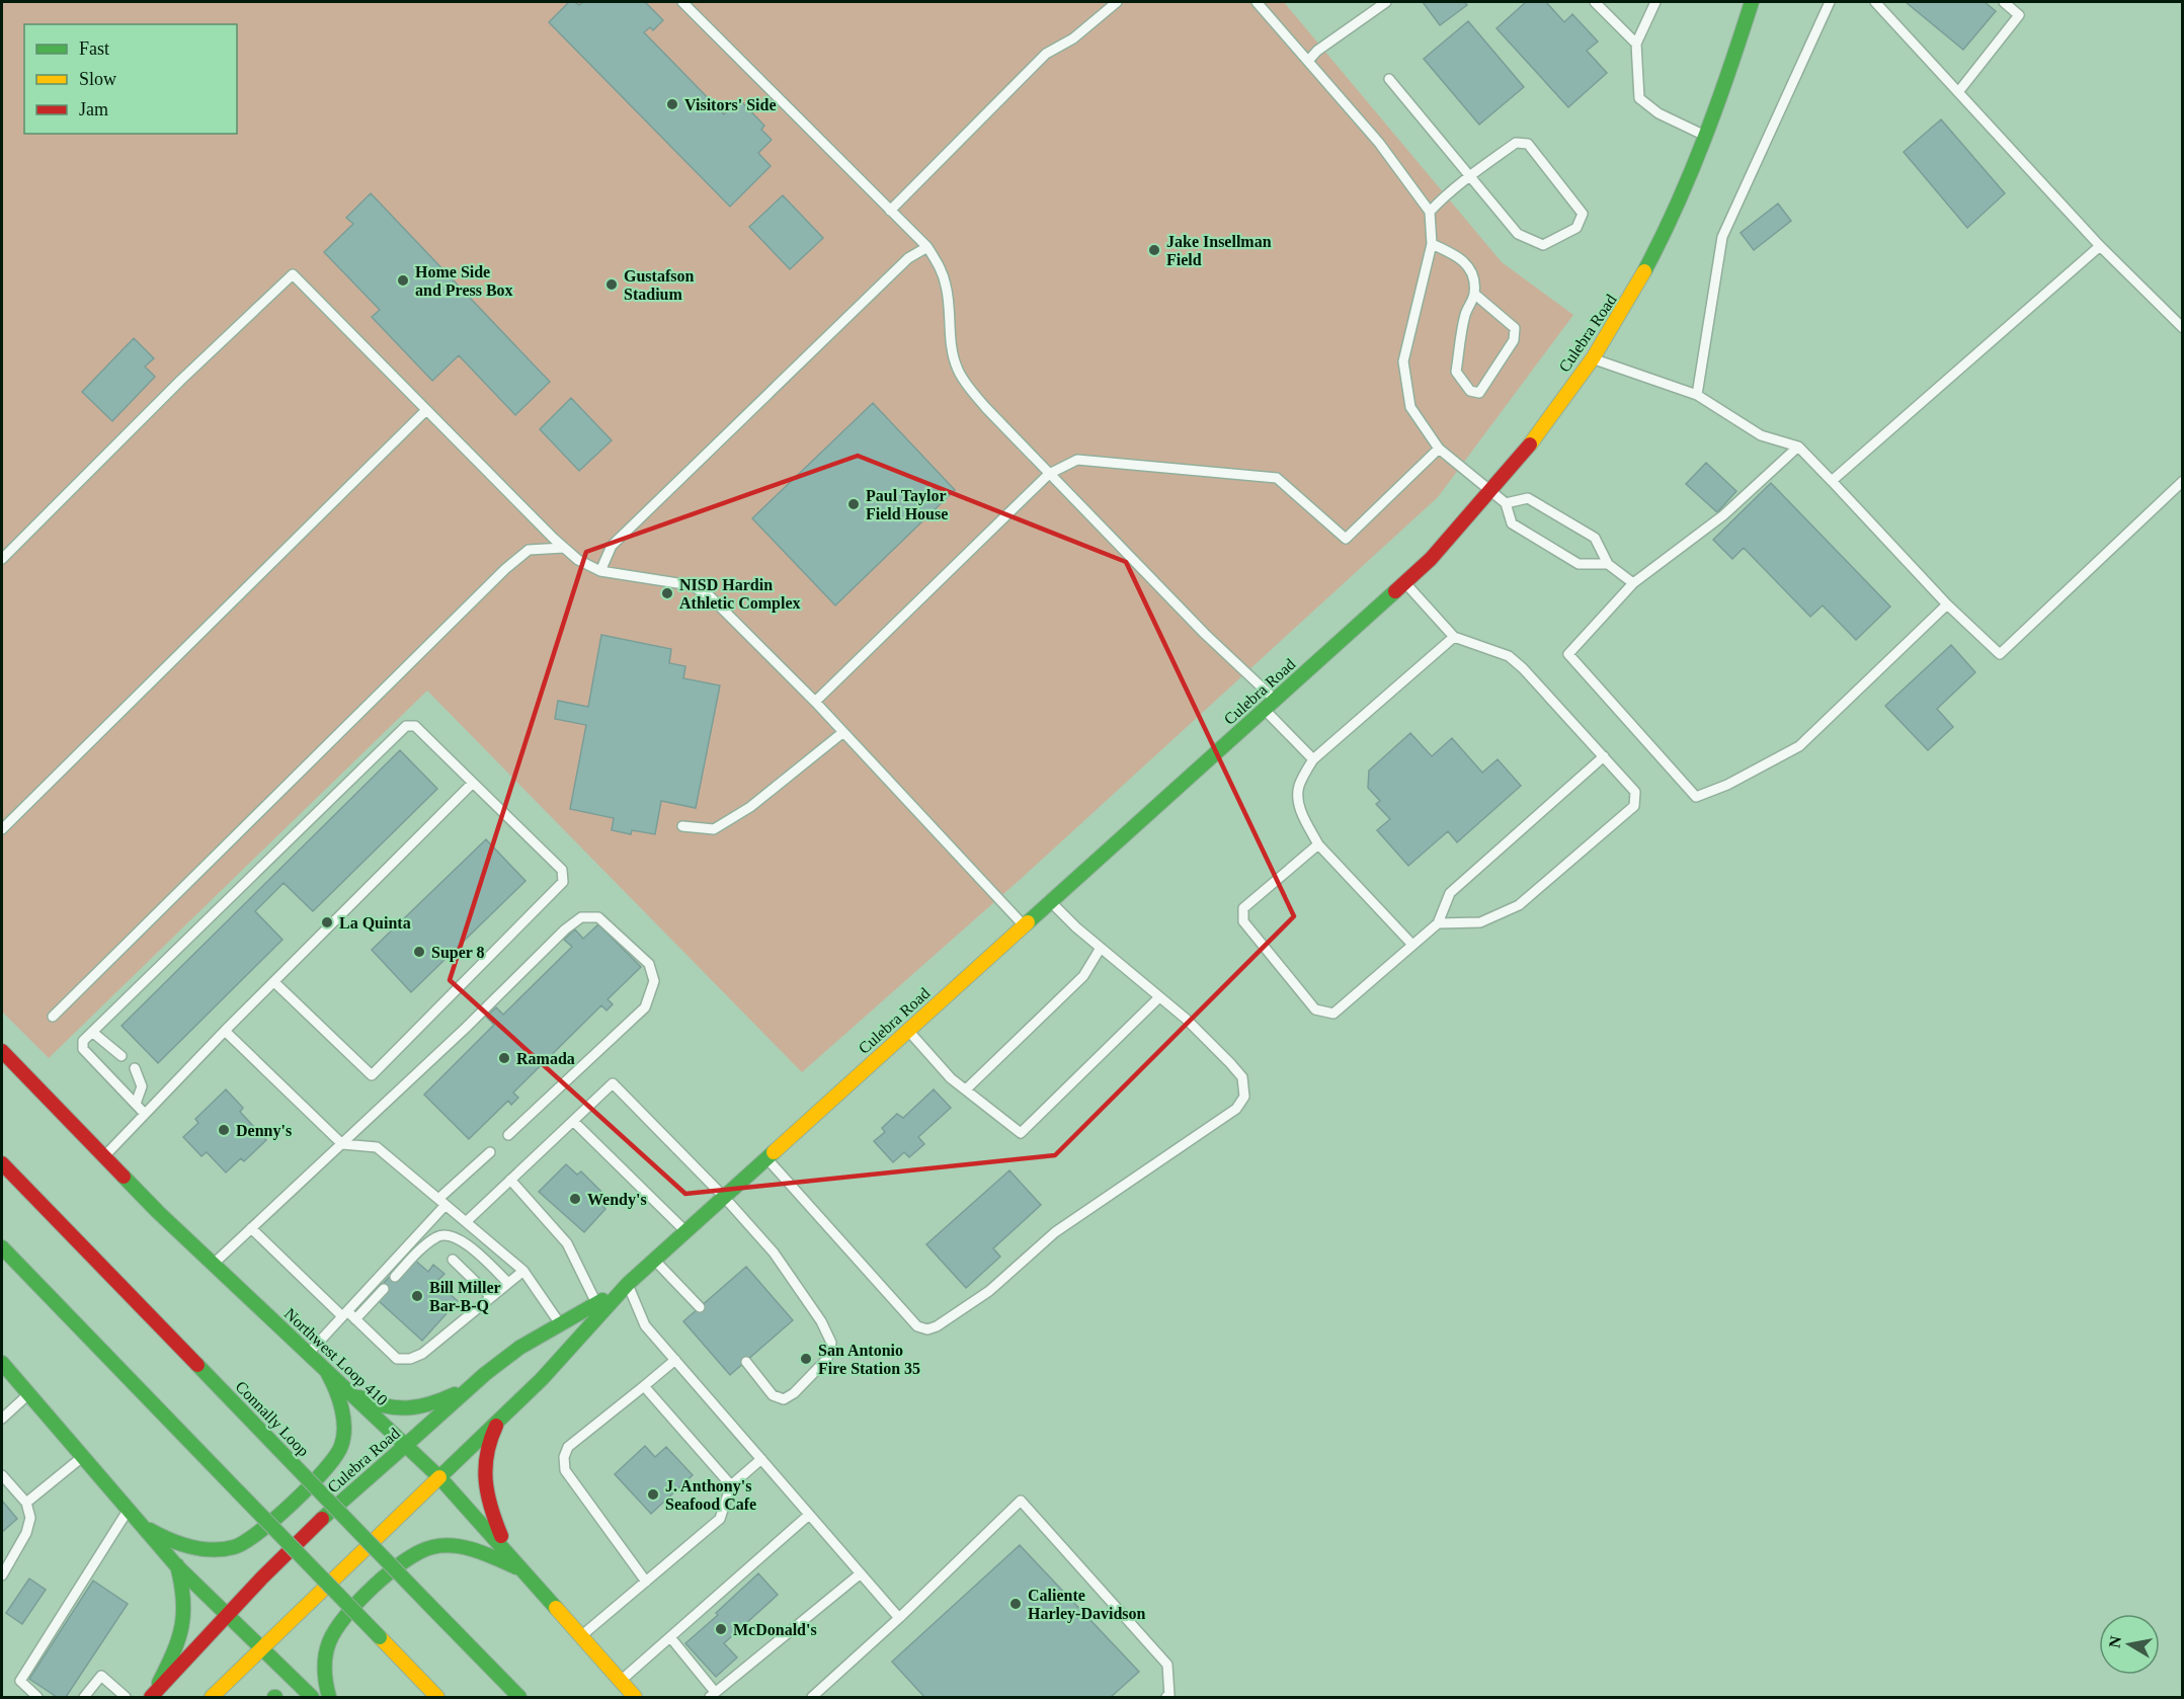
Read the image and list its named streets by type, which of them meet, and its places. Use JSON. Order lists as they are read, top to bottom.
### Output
{
  "streets": {
    "main road": ["Culebra Road", "Northwest Loop 410", "Connally Loop"]
  },
  "crossings": [
    ["Culebra Road", "Northwest Loop 410"]
  ],
  "places": [
    "Visitors' Side",
    "Jake Insellman Field",
    "Home Side and Press Box",
    "Gustafson Stadium",
    "Paul Taylor Field House",
    "NISD Hardin Athletic Complex",
    "La Quinta",
    "Super 8",
    "Ramada",
    "Denny's",
    "Wendy's",
    "Bill Miller Bar-B-Q",
    "San Antonio Fire Station 35",
    "J. Anthony's Seafood Cafe",
    "Caliente Harley-Davidson",
    "McDonald's"
  ],
  "legend": ["Fast", "Slow", "Jam"],
  "north": "left"
}
